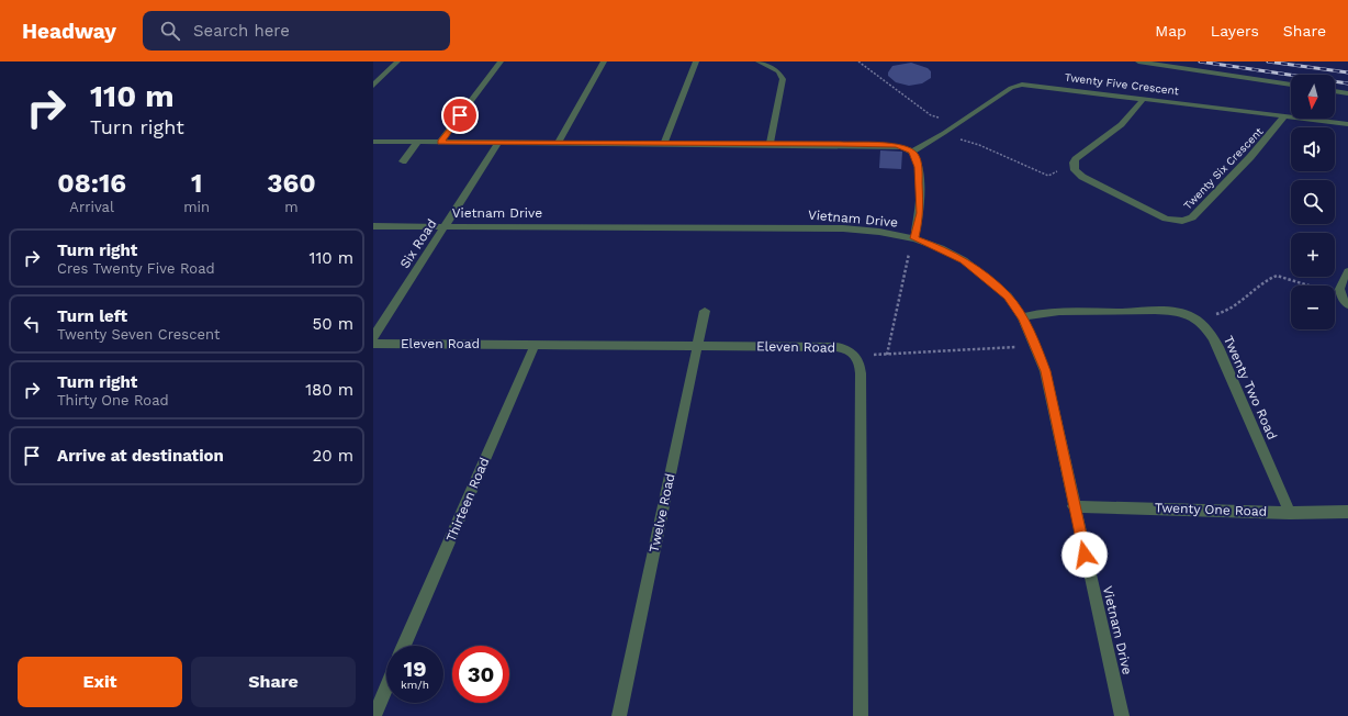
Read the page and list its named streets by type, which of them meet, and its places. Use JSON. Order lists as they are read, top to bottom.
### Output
{
  "streets": {
    "street": [
      "Twenty Five Crescent",
      "Twenty Six Crescent",
      "Vietnam Drive",
      "Six Road",
      "Eleven Road",
      "Twenty Two Road",
      "Thirteen Road",
      "Twenty One Road",
      "Twelve Road"
    ]
  },
  "crossings": [
    ["Twenty Five Crescent", "Twenty Six Crescent"],
    ["Vietnam Drive", "Six Road"],
    ["Vietnam Drive", "Twenty One Road"],
    ["Eleven Road", "Thirteen Road"],
    ["Eleven Road", "Twelve Road"],
    ["Twenty Two Road", "Twenty One Road"]
  ],
  "north": "bottom",
  "page": {
    "header": "Headway",
    "search": "Search here",
    "nav": ["Map", "Layers", "Share"],
    "turn": ["110 m", "Turn right"],
    "map_buttons": ["+", "−"],
    "eta": [
      "08:16",
      "Arrival",
      "1",
      "min",
      "360",
      "m"
    ],
    "list": [
      {
        "name": "Turn right",
        "note": "Cres Twenty Five Road",
        "value": "110 m"
      },
      {
        "name": "Turn left",
        "note": "Twenty Seven Crescent",
        "value": "50 m"
      },
      {
        "name": "Turn right",
        "note": "Thirty One Road",
        "value": "180 m"
      },
      {
        "name": "Arrive at destination",
        "value": "20 m"
      }
    ],
    "speed": "19 km/h",
    "limit": "30",
    "buttons": ["Exit", "Share"]
  }
}
